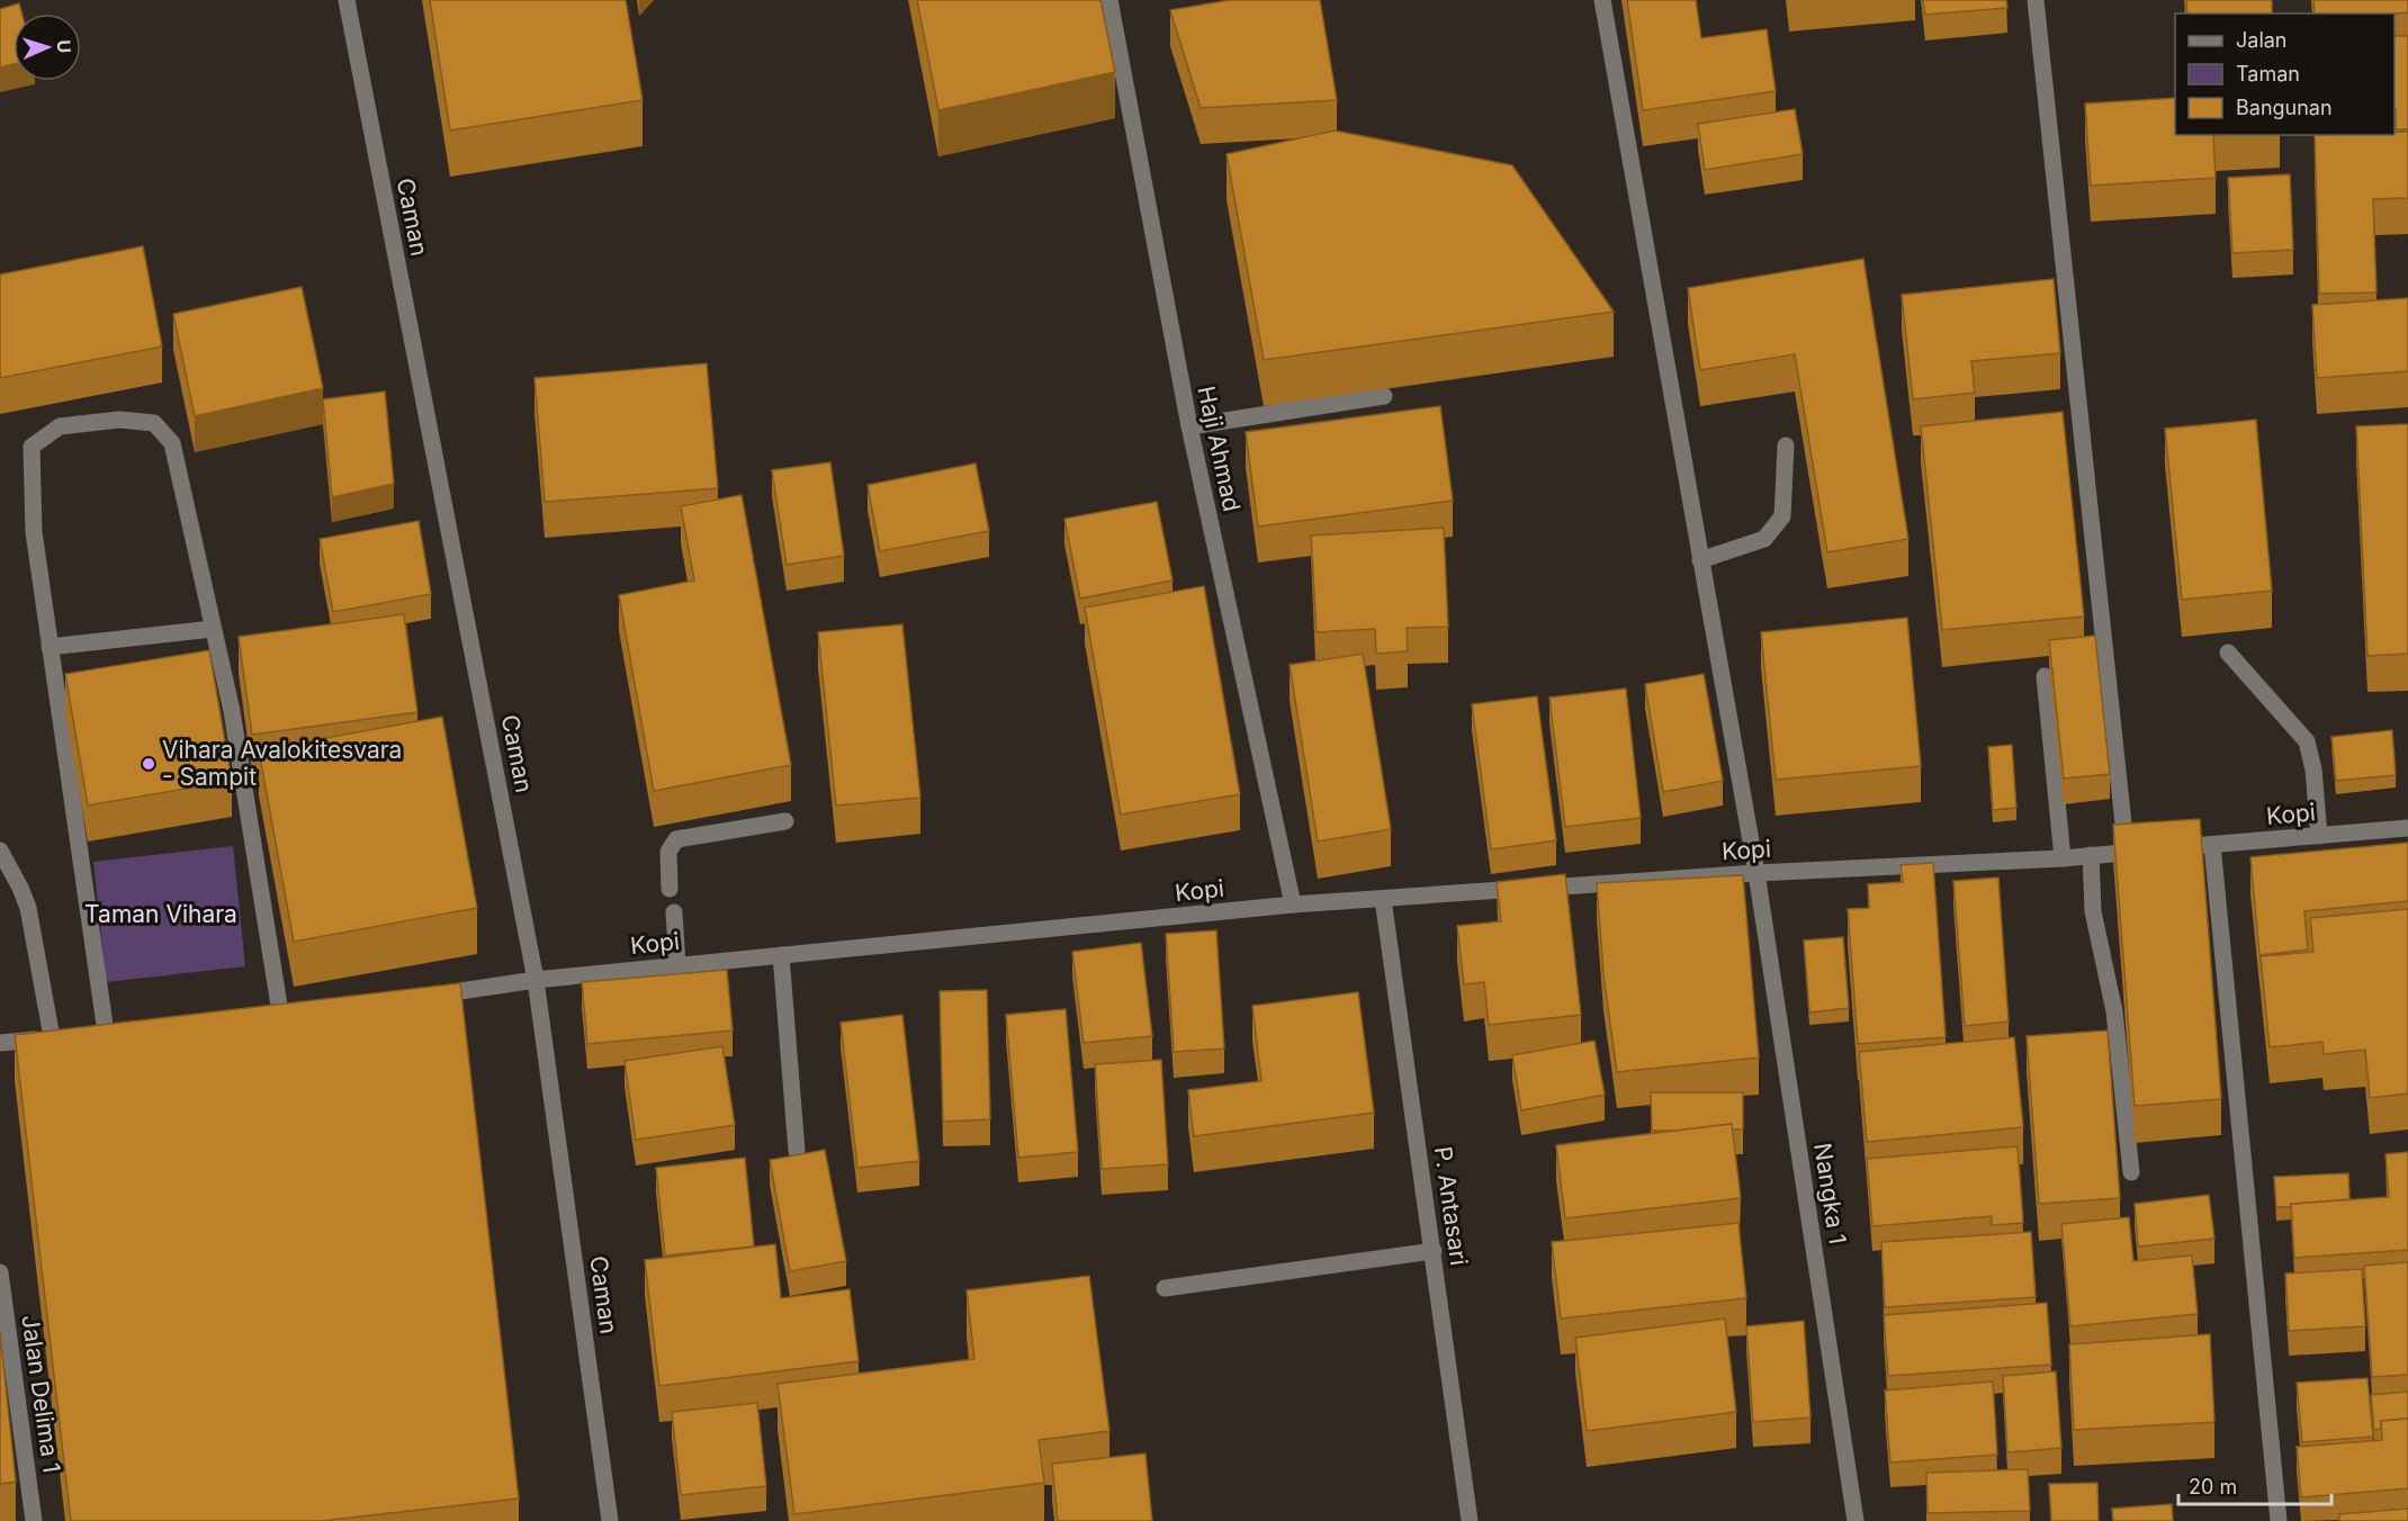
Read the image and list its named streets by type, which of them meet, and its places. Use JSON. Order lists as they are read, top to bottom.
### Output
{
  "streets": {
    "street": [
      "Caman",
      "Haji Ahmad",
      "Kopi",
      "Nangka 1",
      "P. Antasari",
      "Jalan Delima 1"
    ]
  },
  "crossings": [
    ["Caman", "Kopi"],
    ["Haji Ahmad", "Kopi"],
    ["Kopi", "Nangka 1"],
    ["Kopi", "P. Antasari"]
  ],
  "parks": ["Taman Vihara"],
  "places": ["Vihara Avalokitesvara - Sampit"],
  "legend": ["Jalan", "Taman", "Bangunan"],
  "scale_bar": "20 m",
  "north": "right"
}
